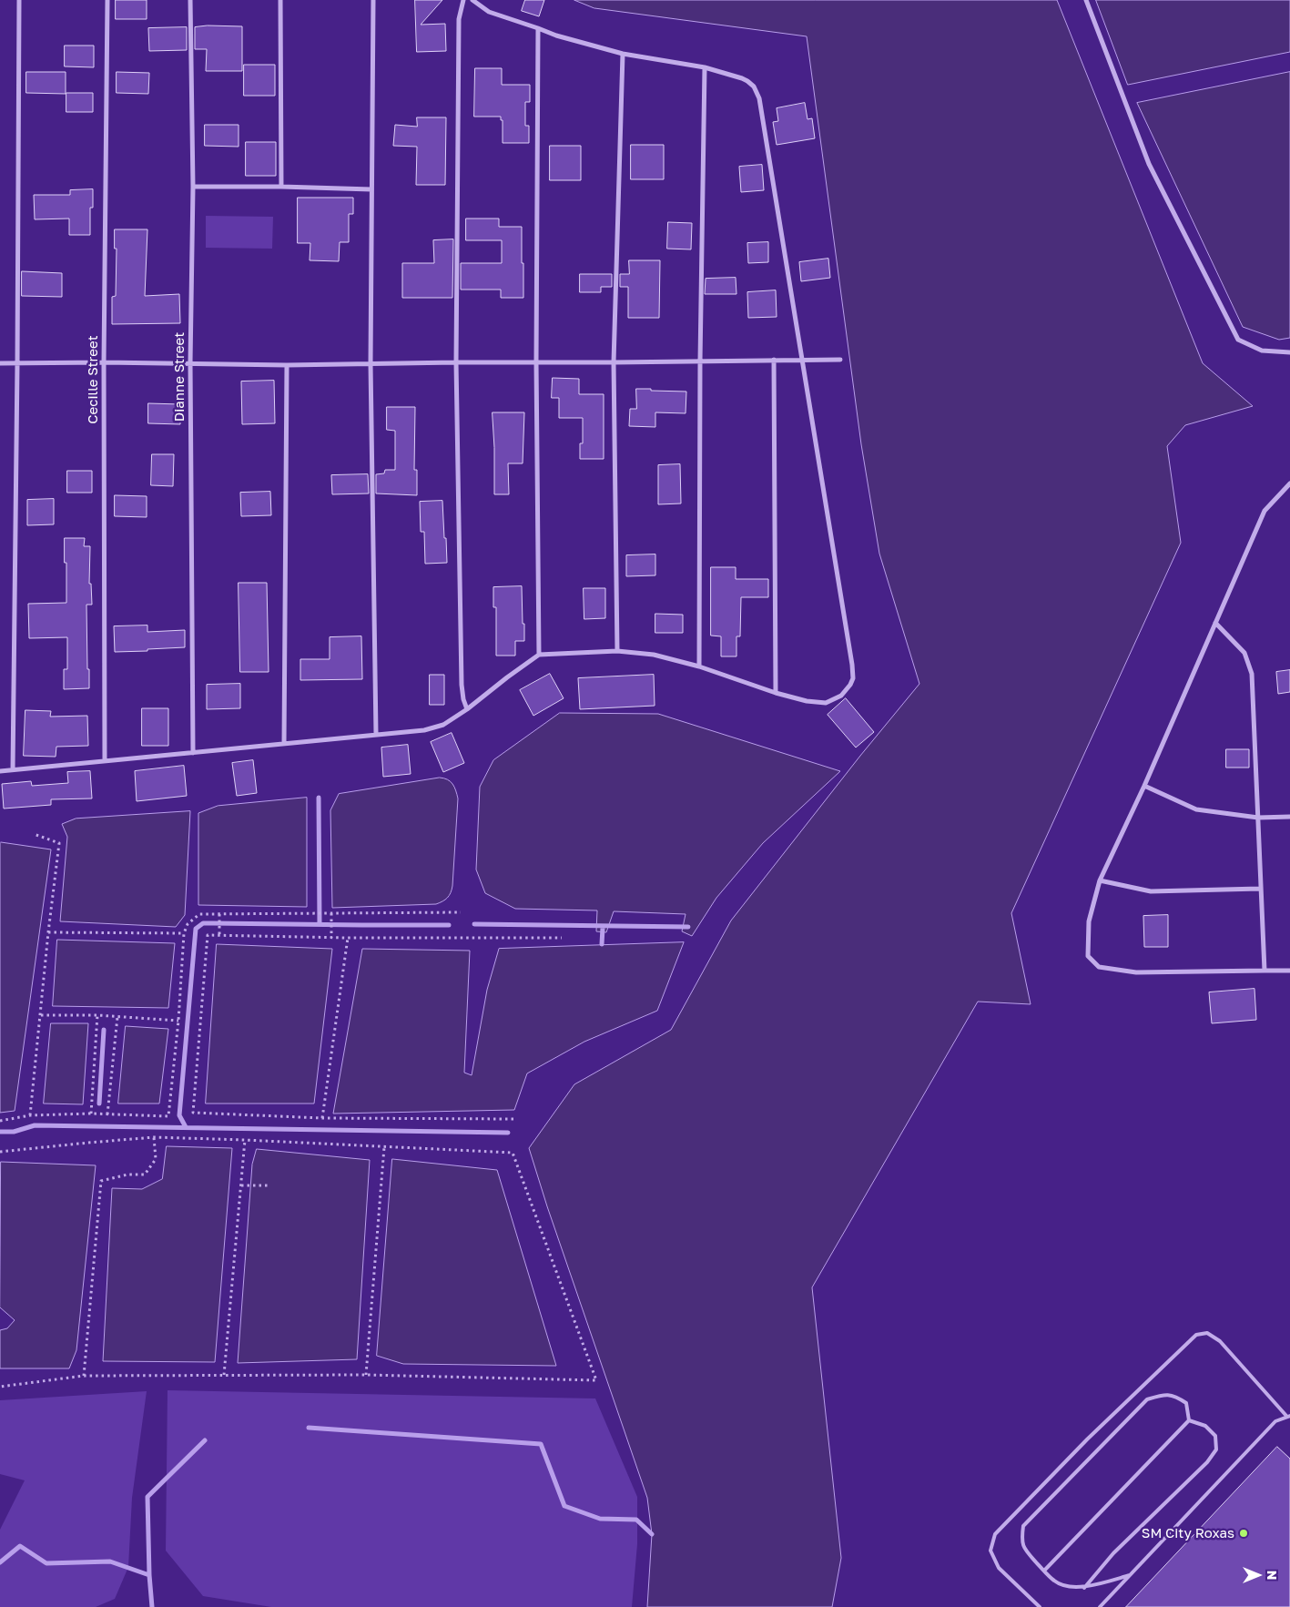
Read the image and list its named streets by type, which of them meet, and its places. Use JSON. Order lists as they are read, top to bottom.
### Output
{
  "streets": {
    "street": ["Dianne Street", "Cecille Street"]
  },
  "places": ["SM City Roxas"],
  "north": "right"
}
